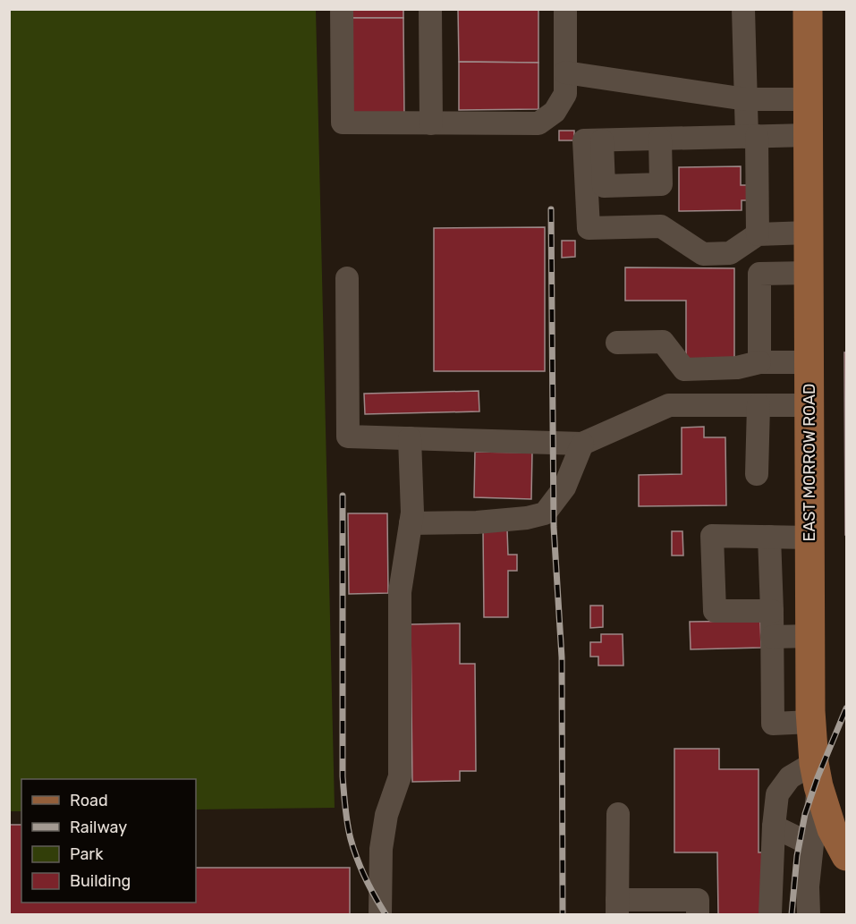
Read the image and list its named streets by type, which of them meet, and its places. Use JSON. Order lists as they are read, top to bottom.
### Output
{
  "streets": {
    "main road": ["EAST MORROW ROAD"]
  },
  "legend": [
    "Road",
    "Railway",
    "Park",
    "Building"
  ]
}
